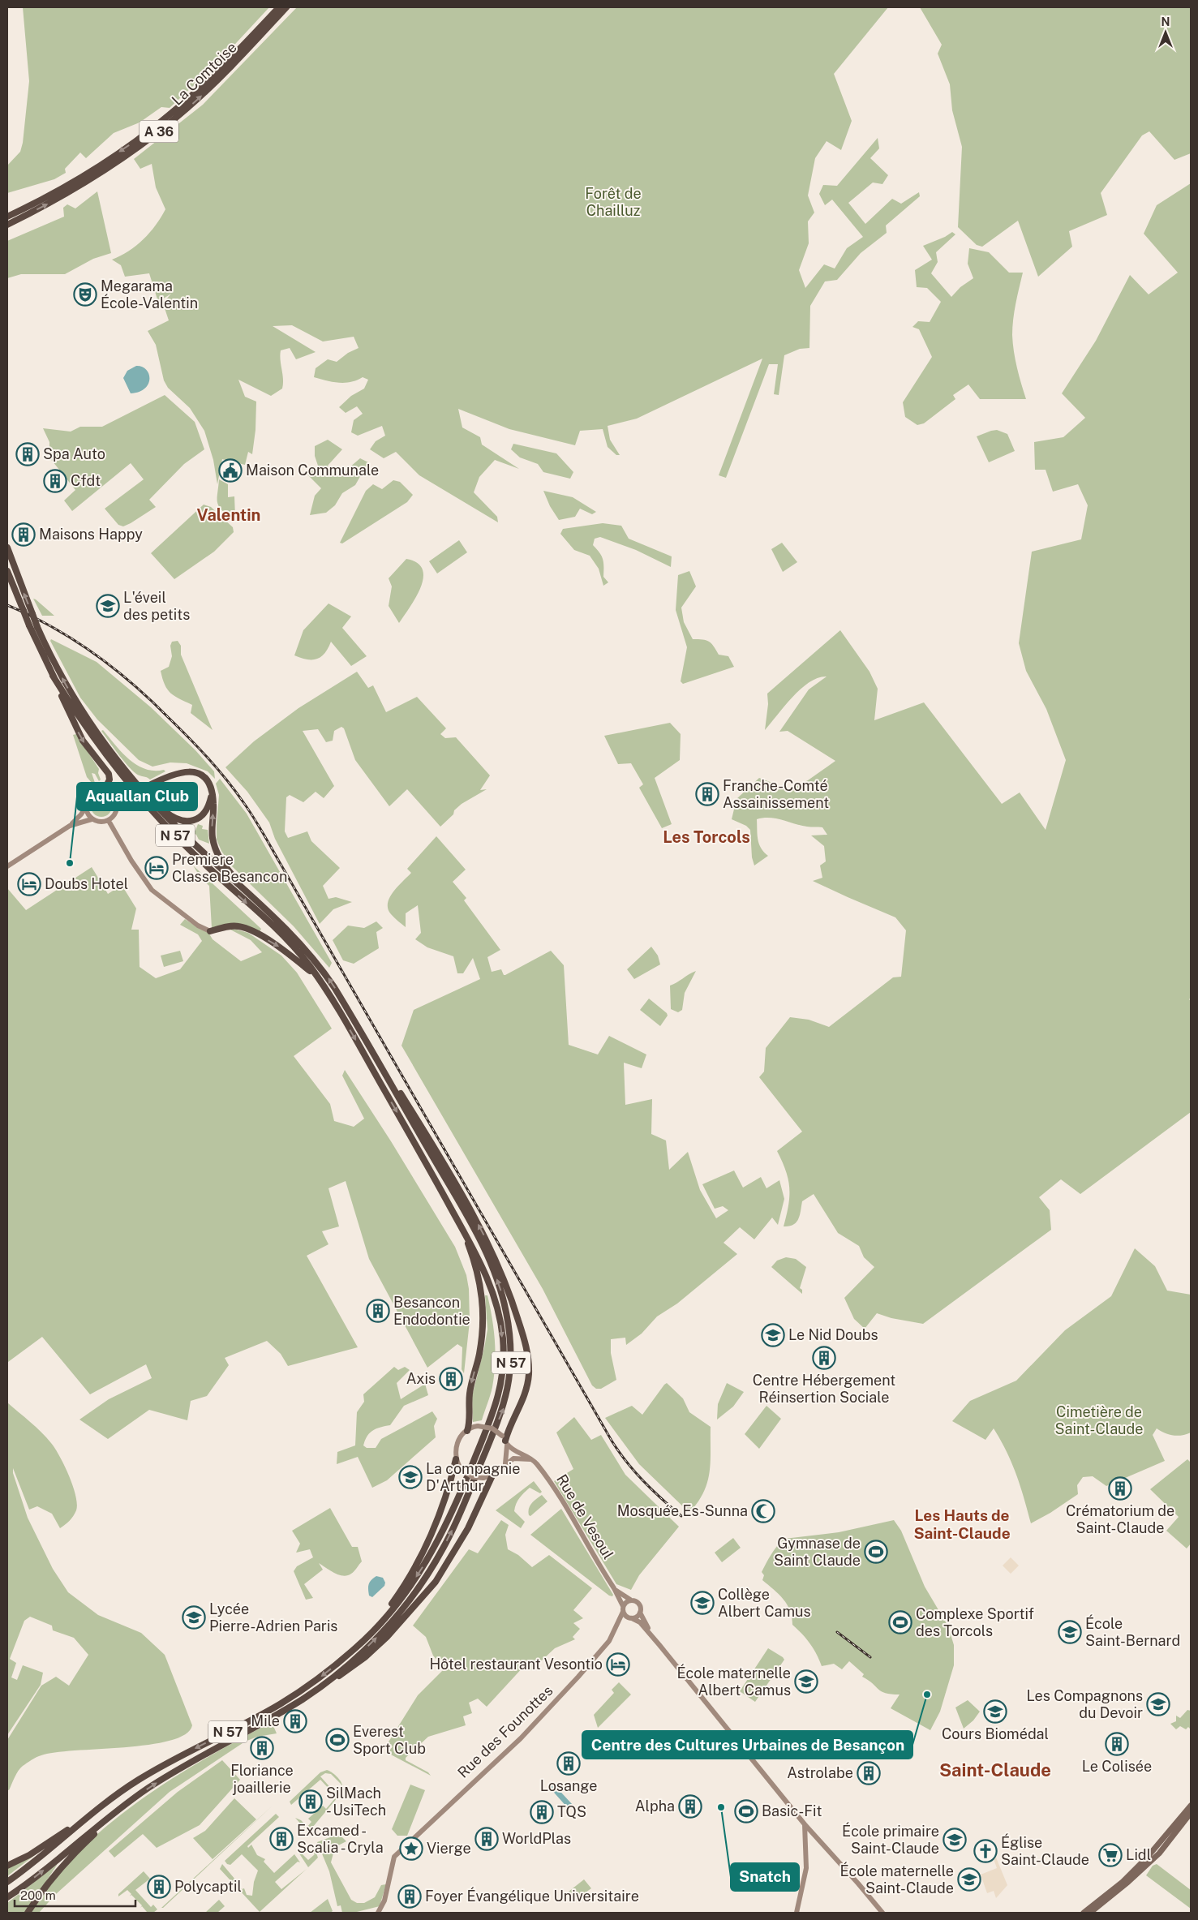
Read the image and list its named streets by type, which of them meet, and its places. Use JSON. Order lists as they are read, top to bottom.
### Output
{
  "streets": {
    "highway": ["La Comtoise", "A 36", "N 57"],
    "main road": ["Rue de Vesoul", "Rue des Founottes"]
  },
  "crossings": [
    ["Rue de Vesoul", "Rue des Founottes"]
  ],
  "districts": [
    "Valentin",
    "Les Torcols",
    "Les Hauts de Saint-Claude",
    "Saint-Claude"
  ],
  "parks": ["Forêt de Chailluz", "Cimetière de Saint-Claude"],
  "places": {
    "theatre": ["Megarama École-Valentin"],
    "building": [
      "Spa Auto",
      "Cfdt",
      "Maisons Happy",
      "Franche-Comté Assainissement",
      "Besancon Endodontie",
      "Centre Hébergement Réinsertion Sociale",
      "Axis",
      "Crématorium de Saint-Claude",
      "Mile",
      "Le Colisée",
      "Floriance joaillerie",
      "Losange",
      "Astrolabe",
      "SilMach - UsiTech",
      "Alpha",
      "TQS",
      "Excamed - Scalia - Cryla",
      "WorldPlas",
      "Polycaptil",
      "Foyer Évangélique Universitaire"
    ],
    "public building": ["Maison Communale"],
    "school or university": [
      "L'éveil des petits",
      "Le Nid Doubs",
      "La compagnie D'Arthur",
      "Collège Albert Camus",
      "Lycée Pierre-Adrien Paris",
      "École Saint-Bernard",
      "École maternelle Albert Camus",
      "Les Compagnons du Devoir",
      "Cours Biomédal",
      "École primaire Saint-Claude",
      "École maternelle Saint-Claude"
    ],
    "other": ["Aquallan Club", "Centre des Cultures Urbaines de Besançon", "Snatch"],
    "hotel": ["Premiere Classe Besancon", "Doubs Hotel", "Hôtel restaurant Vesontio"],
    "mosque": ["Mosquée Es-Sunna"],
    "sports": [
      "Gymnase de Saint Claude",
      "Complexe Sportif des Torcols",
      "Everest Sport Club",
      "Basic-Fit"
    ],
    "place": ["Vierge"],
    "church": ["Église Saint-Claude"],
    "supermarket": ["Lidl"]
  },
  "scale_bar": "200 m",
  "north": "top"
}
